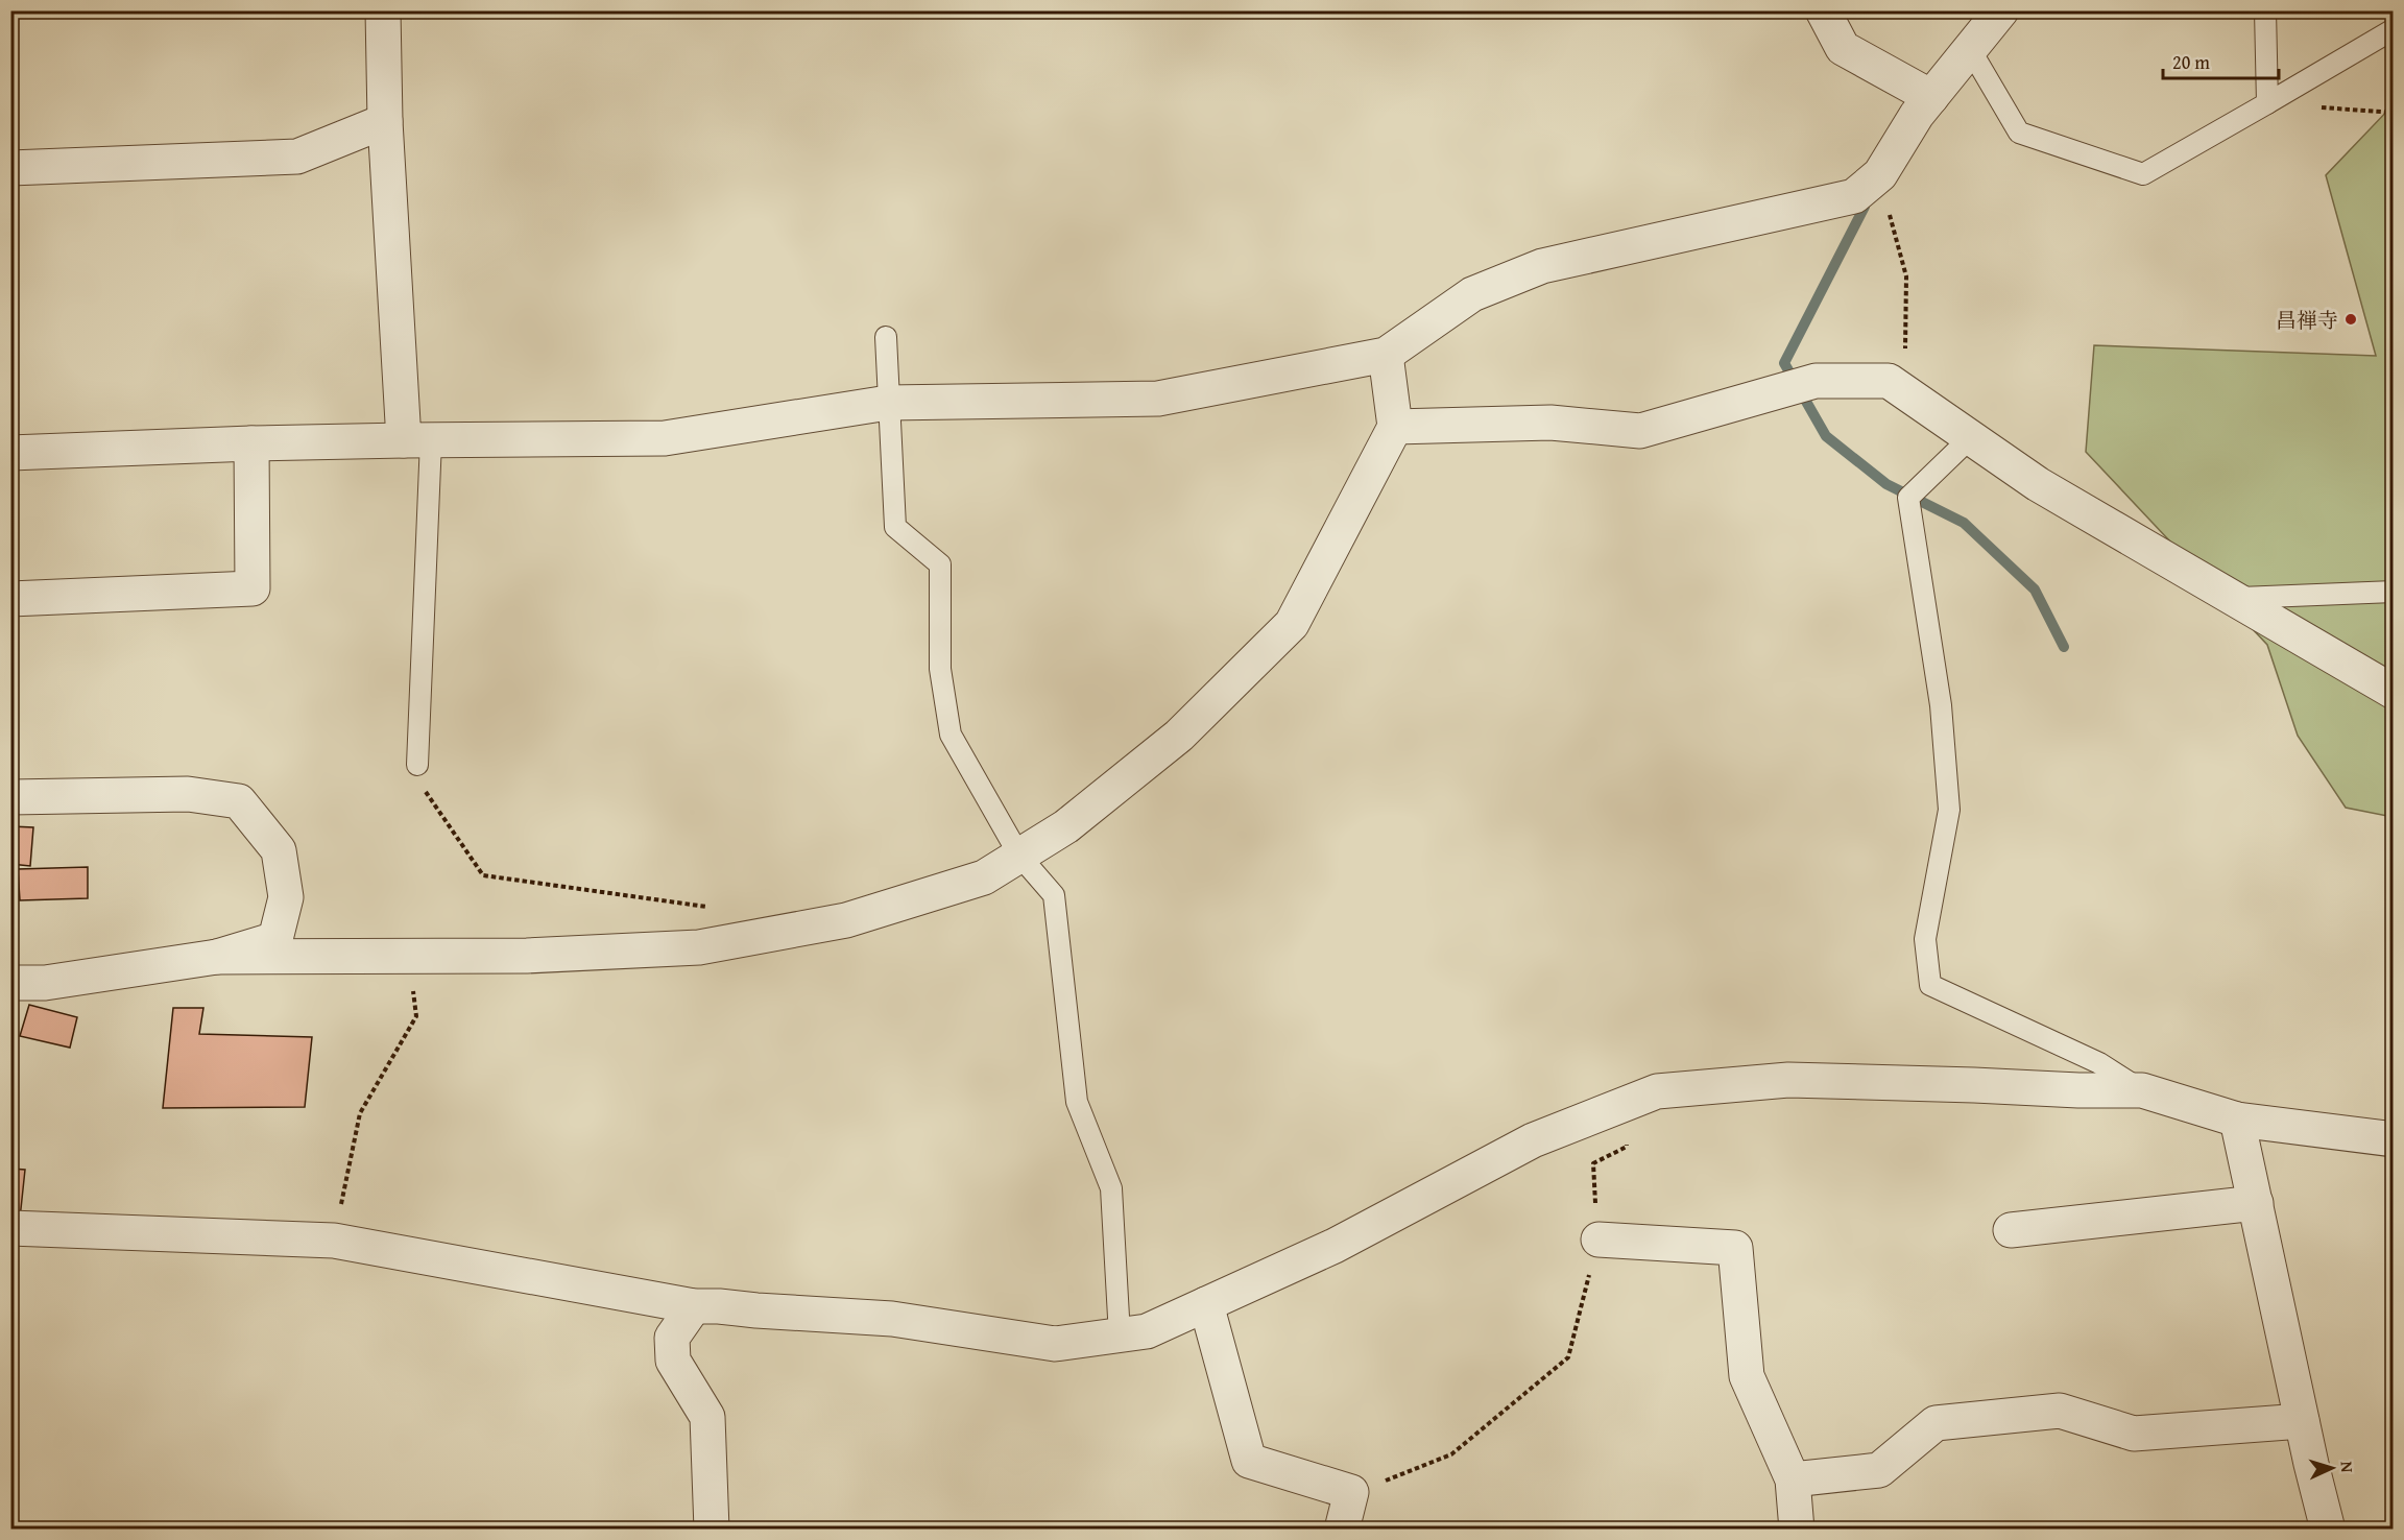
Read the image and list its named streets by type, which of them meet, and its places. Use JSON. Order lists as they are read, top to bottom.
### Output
{
  "places": ["昌禅寺"],
  "scale_bar": "20 m",
  "north": "right"
}
